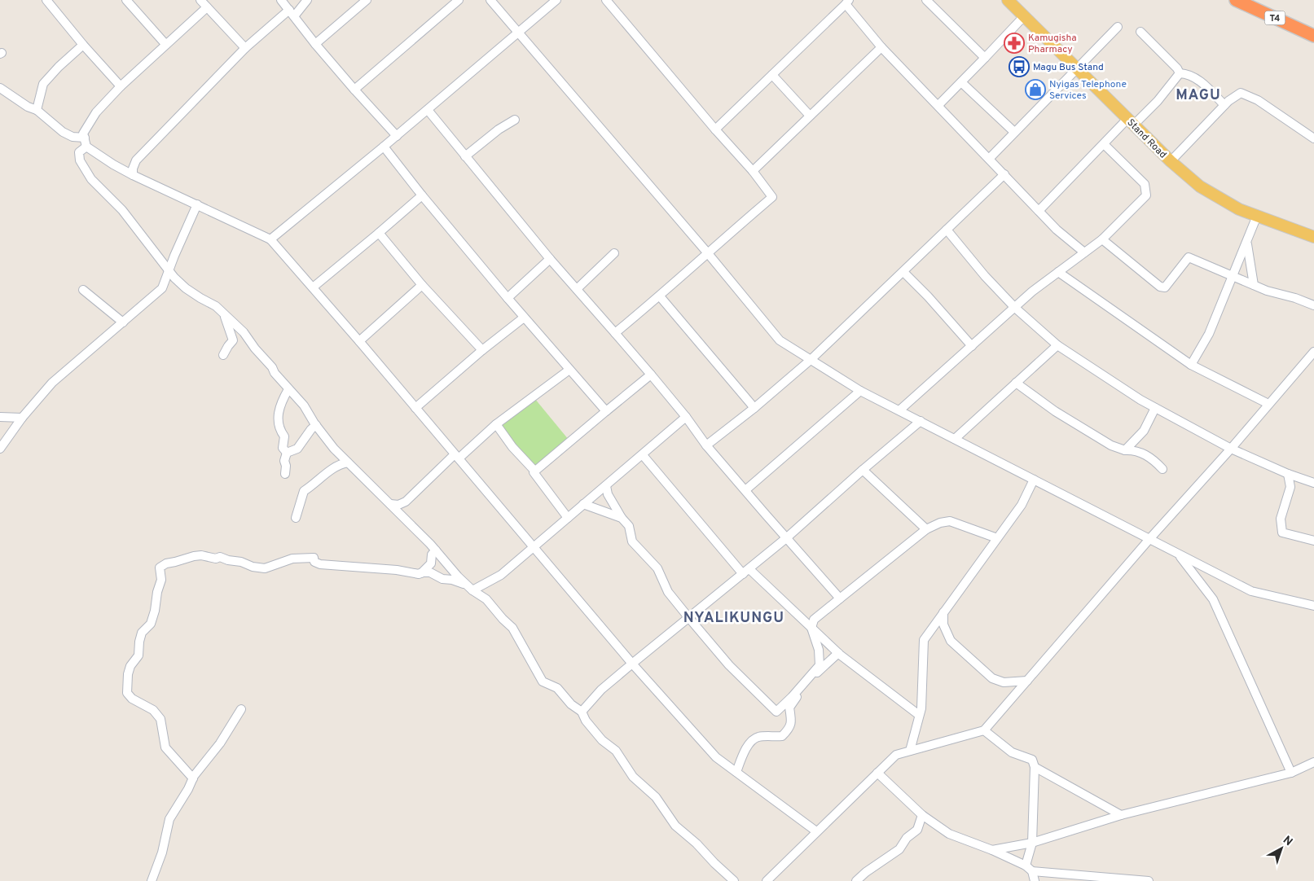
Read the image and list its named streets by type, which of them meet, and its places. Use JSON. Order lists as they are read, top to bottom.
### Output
{
  "streets": {
    "highway": ["T4"],
    "main road": ["Stand Road"]
  },
  "districts": ["MAGU", "NYALIKUNGU"],
  "places": {
    "pharmacy": ["Kamugisha Pharmacy"],
    "bus stop": ["Magu Bus Stand"],
    "shop": ["Nyigas Telephone Services"]
  },
  "north": "top right"
}
